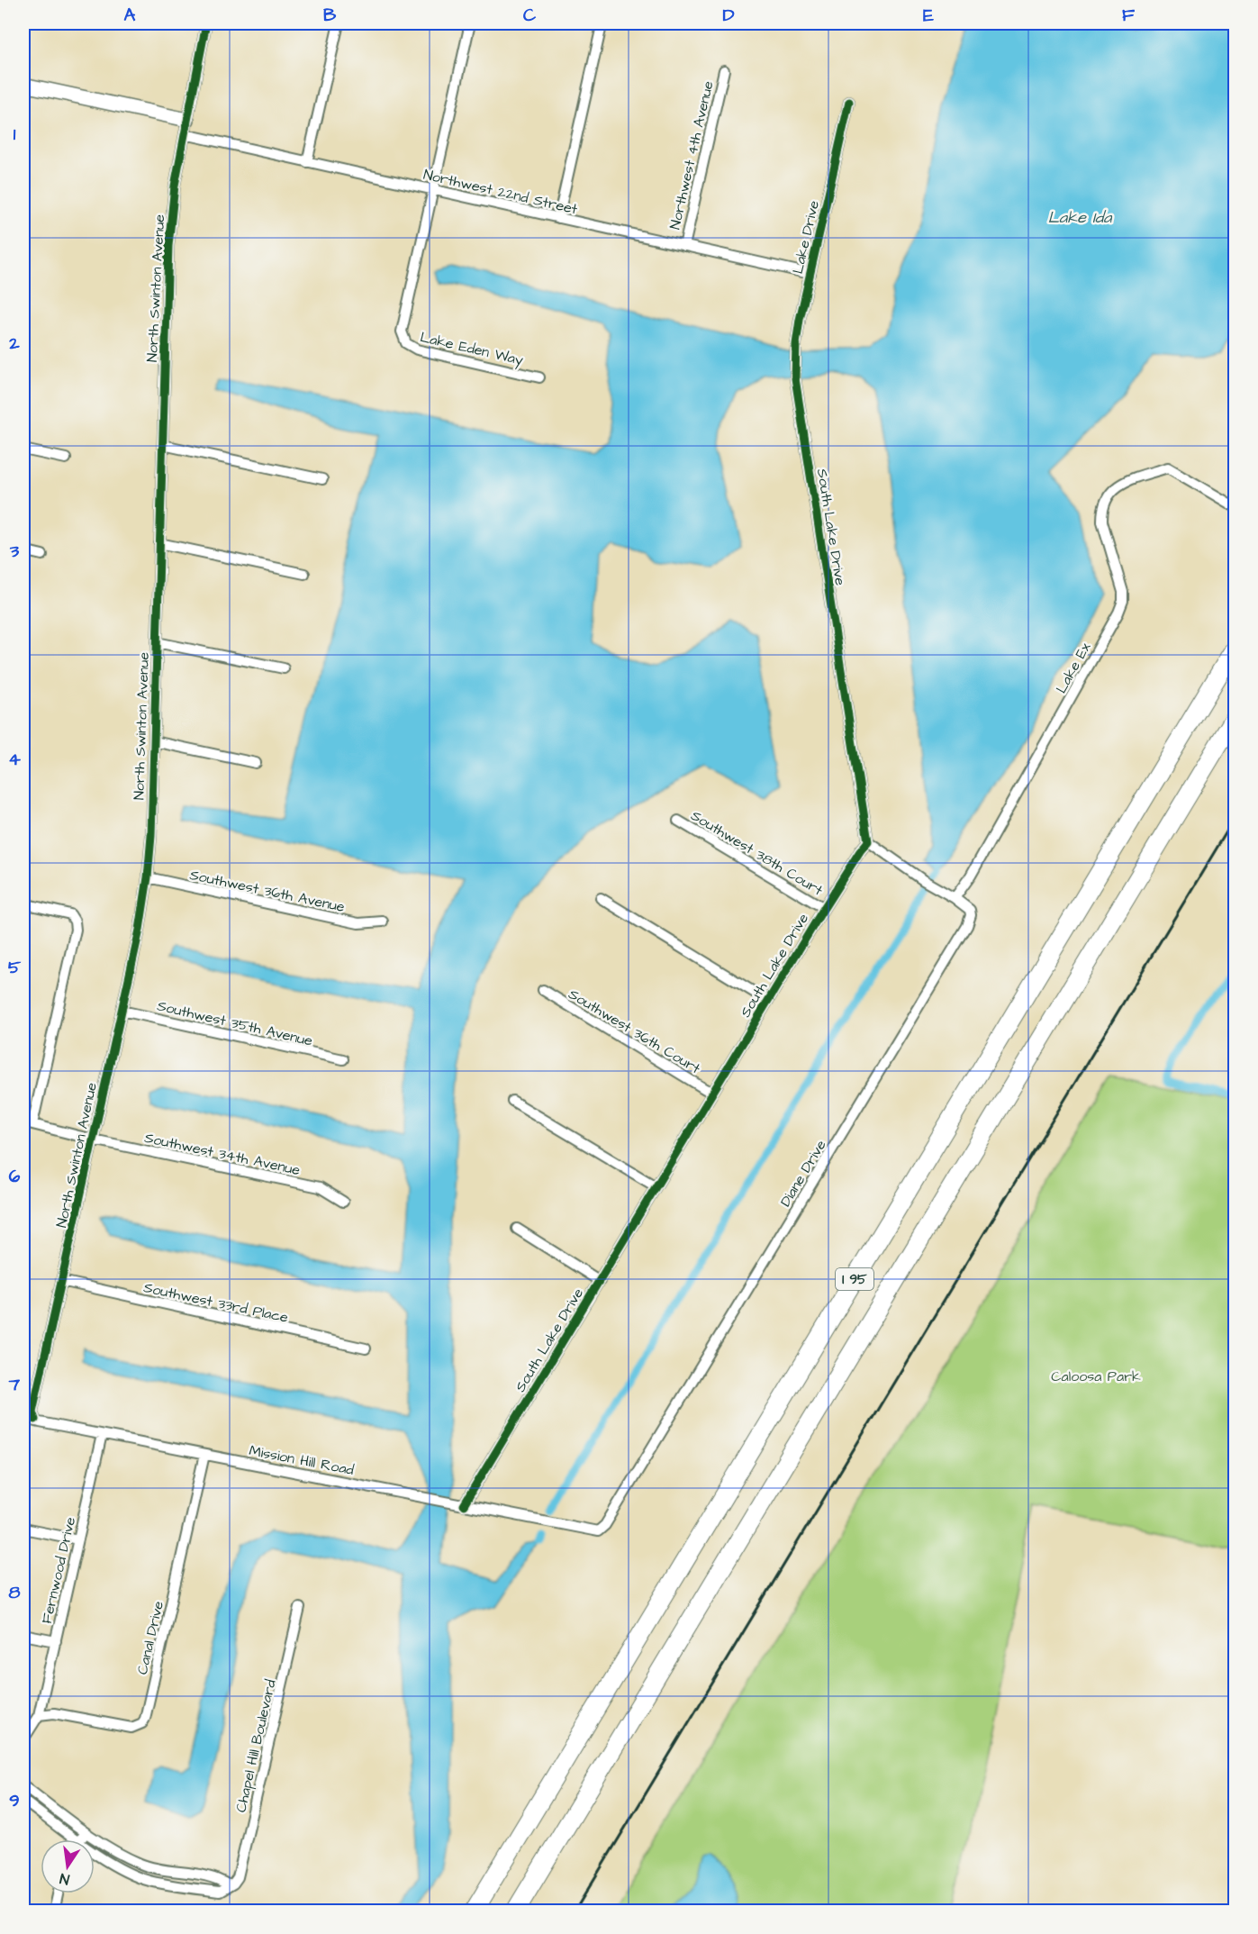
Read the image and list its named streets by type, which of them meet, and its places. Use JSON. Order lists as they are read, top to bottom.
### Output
{
  "streets": {
    "highway": ["I 95"],
    "street": [
      "Northwest 4th Avenue",
      "Northwest 22nd Street",
      "Lake Drive",
      "North Swinton Avenue",
      "Lake Eden Way",
      "South Lake Drive",
      "Lake Ex",
      "Southwest 38th Court",
      "Southwest 36th Avenue",
      "Southwest 35th Avenue",
      "Southwest 36th Court",
      "Southwest 34th Avenue",
      "Diane Drive",
      "Southwest 33rd Place",
      "Mission Hill Road",
      "Fernwood Drive",
      "Canal Drive",
      "Chapel Hill Boulevard"
    ]
  },
  "crossings": [
    ["Northwest 4th Avenue", "Northwest 22nd Street"],
    ["Northwest 22nd Street", "Lake Drive"],
    ["Northwest 22nd Street", "North Swinton Avenue"],
    ["Northwest 22nd Street", "Lake Eden Way"],
    ["Lake Drive", "South Lake Drive"],
    ["North Swinton Avenue", "Southwest 36th Avenue"],
    ["North Swinton Avenue", "Southwest 35th Avenue"],
    ["North Swinton Avenue", "Southwest 34th Avenue"],
    ["North Swinton Avenue", "Southwest 33rd Place"],
    ["North Swinton Avenue", "Mission Hill Road"],
    ["South Lake Drive", "Southwest 38th Court"],
    ["South Lake Drive", "Southwest 36th Court"],
    ["South Lake Drive", "Diane Drive"],
    ["South Lake Drive", "Mission Hill Road"],
    ["Lake Ex", "Diane Drive"],
    ["Diane Drive", "Mission Hill Road"],
    ["Mission Hill Road", "Fernwood Drive"],
    ["Mission Hill Road", "Canal Drive"],
    ["Fernwood Drive", "Canal Drive"]
  ],
  "water": ["Lake Ida"],
  "parks": ["Caloosa Park"],
  "north": "bottom",
  "grid": {
    "columns": [
      "A",
      "B",
      "C",
      "D",
      "E",
      "F"
    ],
    "rows": [
      "1",
      "2",
      "3",
      "4",
      "5",
      "6",
      "7",
      "8",
      "9"
    ]
  }
}
